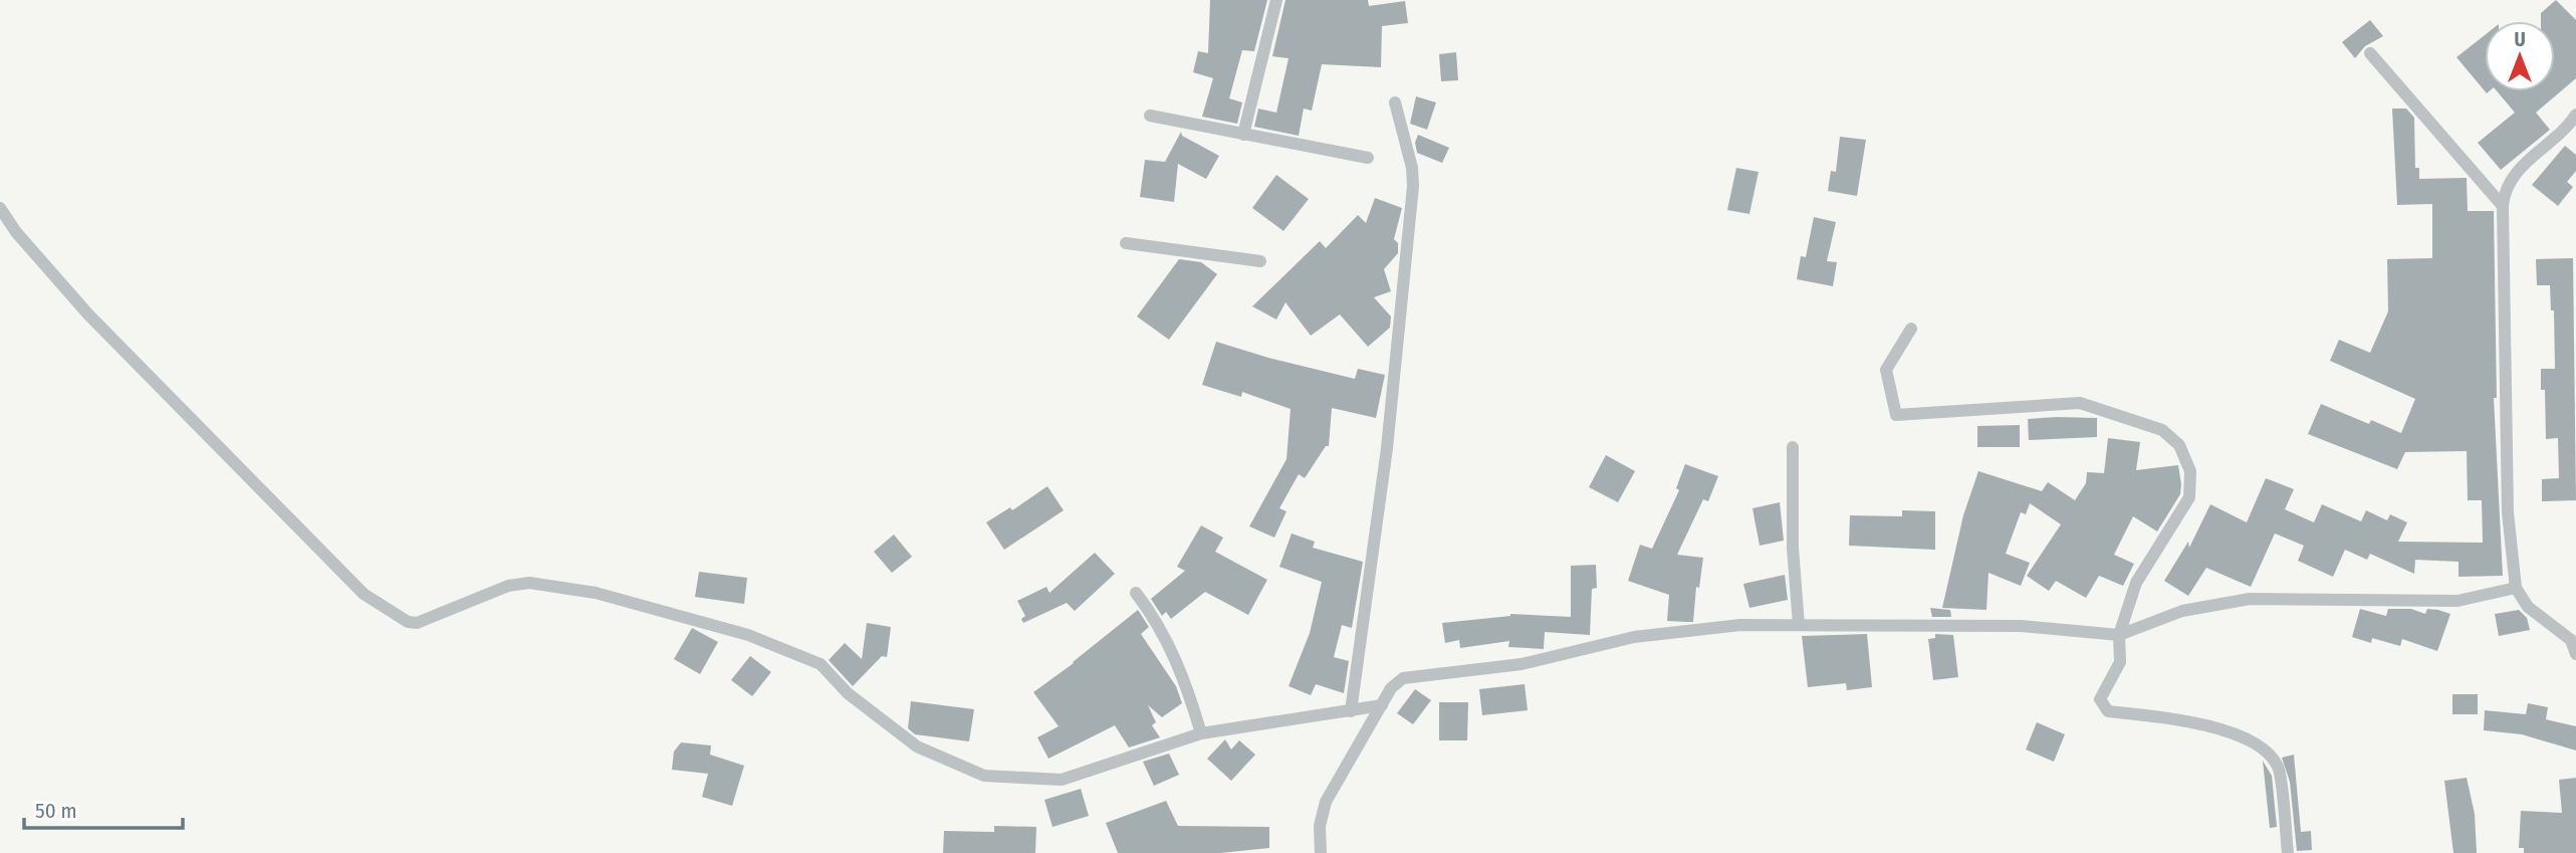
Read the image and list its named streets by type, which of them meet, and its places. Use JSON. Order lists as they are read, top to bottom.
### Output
{
  "scale_bar": "50 m",
  "north": "top"
}
